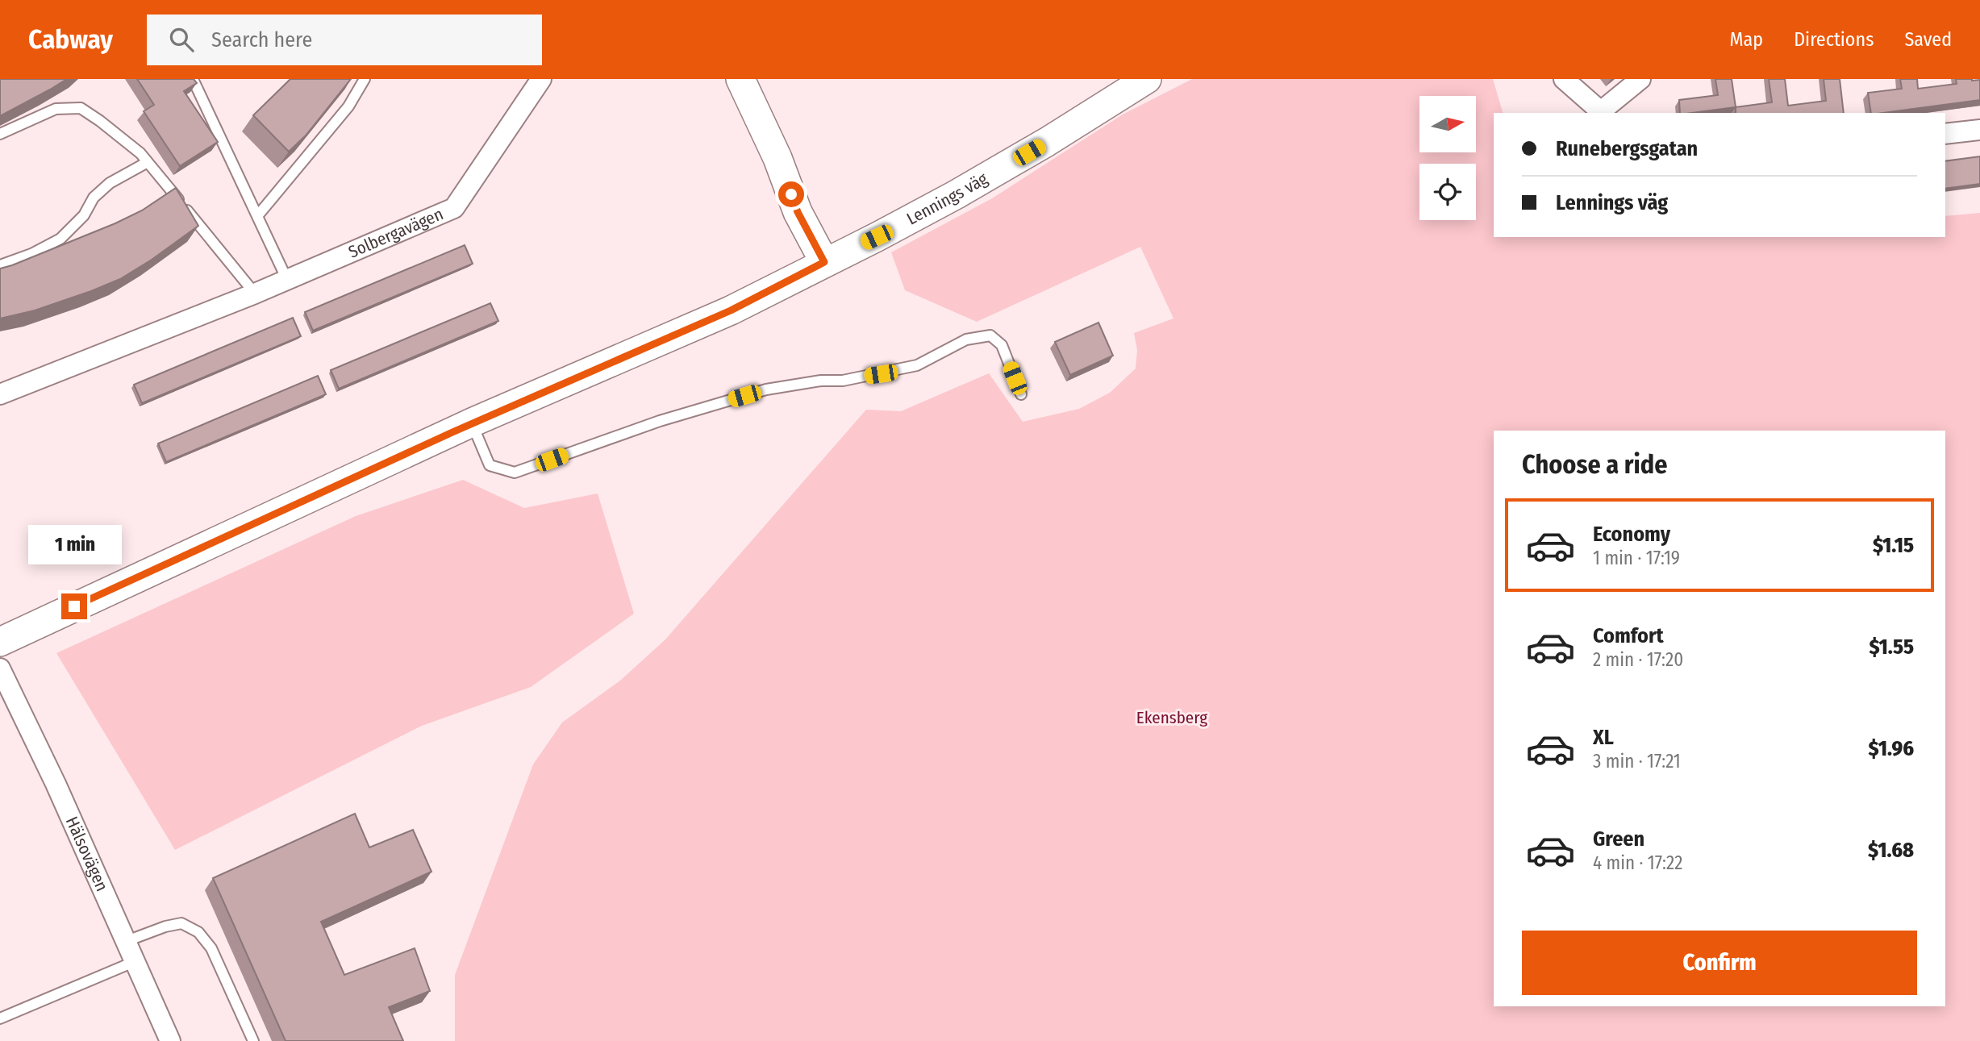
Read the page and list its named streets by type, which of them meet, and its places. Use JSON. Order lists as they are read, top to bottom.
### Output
{
  "streets": {
    "main road": ["Lennings väg"],
    "street": ["Solbergavägen", "Hälsovägen"]
  },
  "parks": ["Ekensberg"],
  "north": "right",
  "page": {
    "header": "Cabway",
    "search": "Search here",
    "nav": ["Map", "Directions", "Saved"],
    "banner": ["Runebergsgatan", "Lennings väg"],
    "heading": "Choose a ride",
    "list": [
      {
        "name": "Economy",
        "note": "1 min · 17:19",
        "value": "$1.15"
      },
      {
        "name": "Comfort",
        "note": "2 min · 17:20",
        "value": "$1.55"
      },
      {
        "name": "XL",
        "note": "3 min · 17:21",
        "value": "$1.96"
      },
      {
        "name": "Green",
        "note": "4 min · 17:22",
        "value": "$1.68"
      }
    ],
    "bubble": "1 min",
    "buttons": "Confirm"
  }
}
